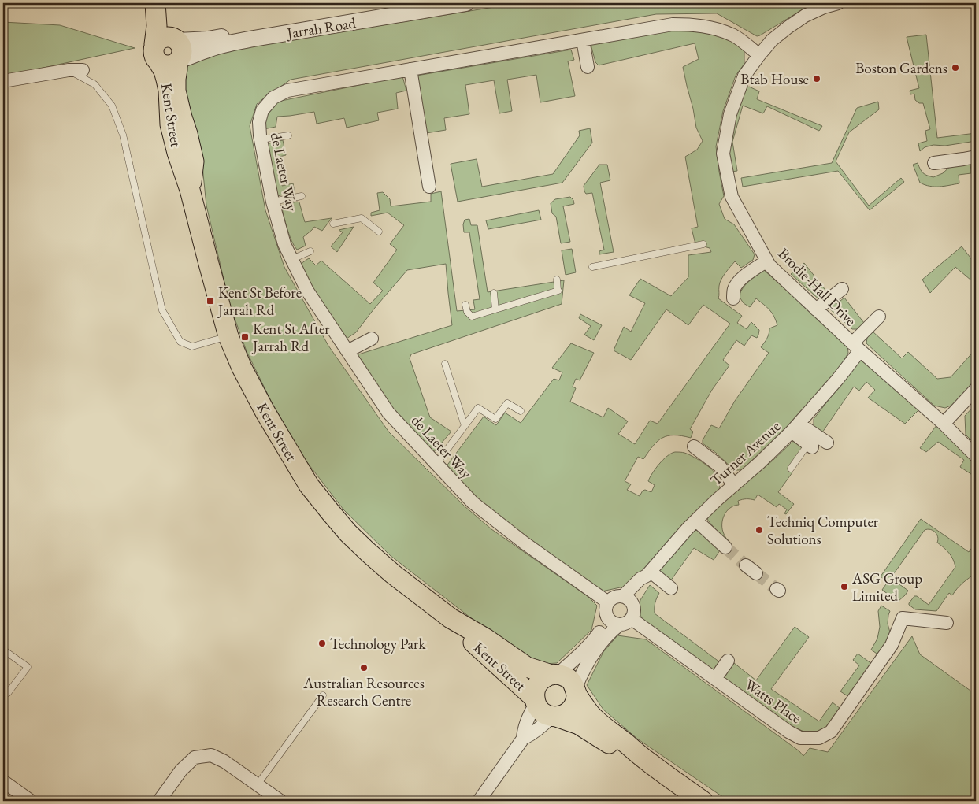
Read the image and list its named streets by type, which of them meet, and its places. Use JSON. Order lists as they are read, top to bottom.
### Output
{
  "streets": {
    "main road": ["Kent Street"],
    "street": [
      "Jarrah Road",
      "de Laeter Way",
      "Brodie-Hall Drive",
      "Turner Avenue",
      "Watts Place"
    ]
  },
  "crossings": [
    ["Jarrah Road", "Kent Street"],
    ["de Laeter Way", "Brodie-Hall Drive"],
    ["de Laeter Way", "Turner Avenue"],
    ["de Laeter Way", "Watts Place"],
    ["Brodie-Hall Drive", "Turner Avenue"],
    ["Turner Avenue", "Watts Place"]
  ],
  "places": {
    "other": [
      "Boston Gardens",
      "Btab House",
      "Techniq Computer Solutions",
      "ASG Group Limited",
      "Technology Park",
      "Australian Resources Research Centre"
    ],
    "transit": ["Kent St Before Jarrah Rd", "Kent St After Jarrah Rd"]
  }
}
